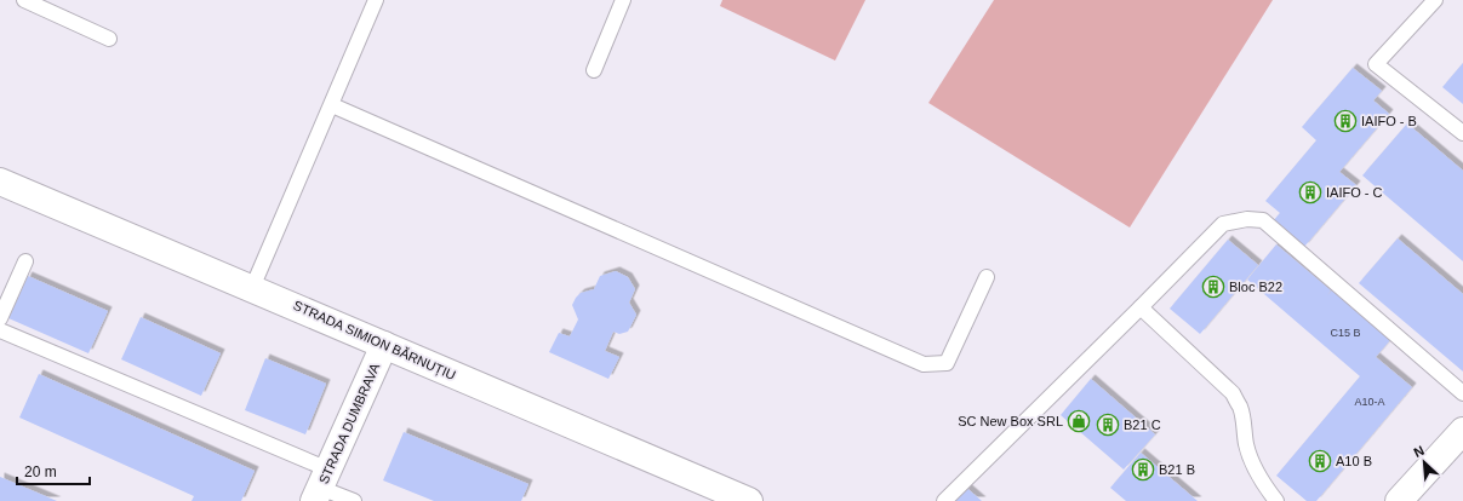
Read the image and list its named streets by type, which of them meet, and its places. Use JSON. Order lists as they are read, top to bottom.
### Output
{
  "streets": {
    "street": ["STRADA SIMION BĂRNUȚIU", "STRADA DUMBRAVA"]
  },
  "crossings": [
    ["STRADA SIMION BĂRNUȚIU", "STRADA DUMBRAVA"]
  ],
  "places": {
    "building": [
      "IAIFO - B",
      "IAIFO - C",
      "Bloc B22",
      "B21 C",
      "A10 B",
      "B21 B"
    ],
    "shop": ["SC New Box SRL"]
  },
  "house_numbers": ["C15 B", "A10-A"],
  "scale_bar": "20 m",
  "north": "top left"
}
